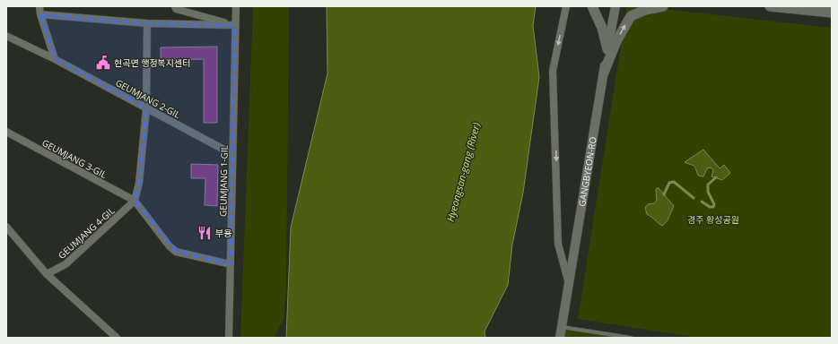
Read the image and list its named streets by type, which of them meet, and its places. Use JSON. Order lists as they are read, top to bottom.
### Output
{
  "streets": {
    "street": [
      "GEUMJANG 2-GIL",
      "GEUMJANG 3-GIL",
      "GANGBYEON-RO",
      "GEUMJANG 1-GIL",
      "GEUMJANG 4-GIL"
    ]
  },
  "crossings": [
    ["GEUMJANG 2-GIL", "GEUMJANG 1-GIL"],
    ["GEUMJANG 3-GIL", "GEUMJANG 1-GIL"],
    ["GEUMJANG 3-GIL", "GEUMJANG 4-GIL"]
  ],
  "water": ["Hyeongsan-gang (River)"],
  "parks": ["경주 황성공원"],
  "places": {
    "public building": ["현곡면 행정복지센터"],
    "restaurant": ["부용"]
  }
}
